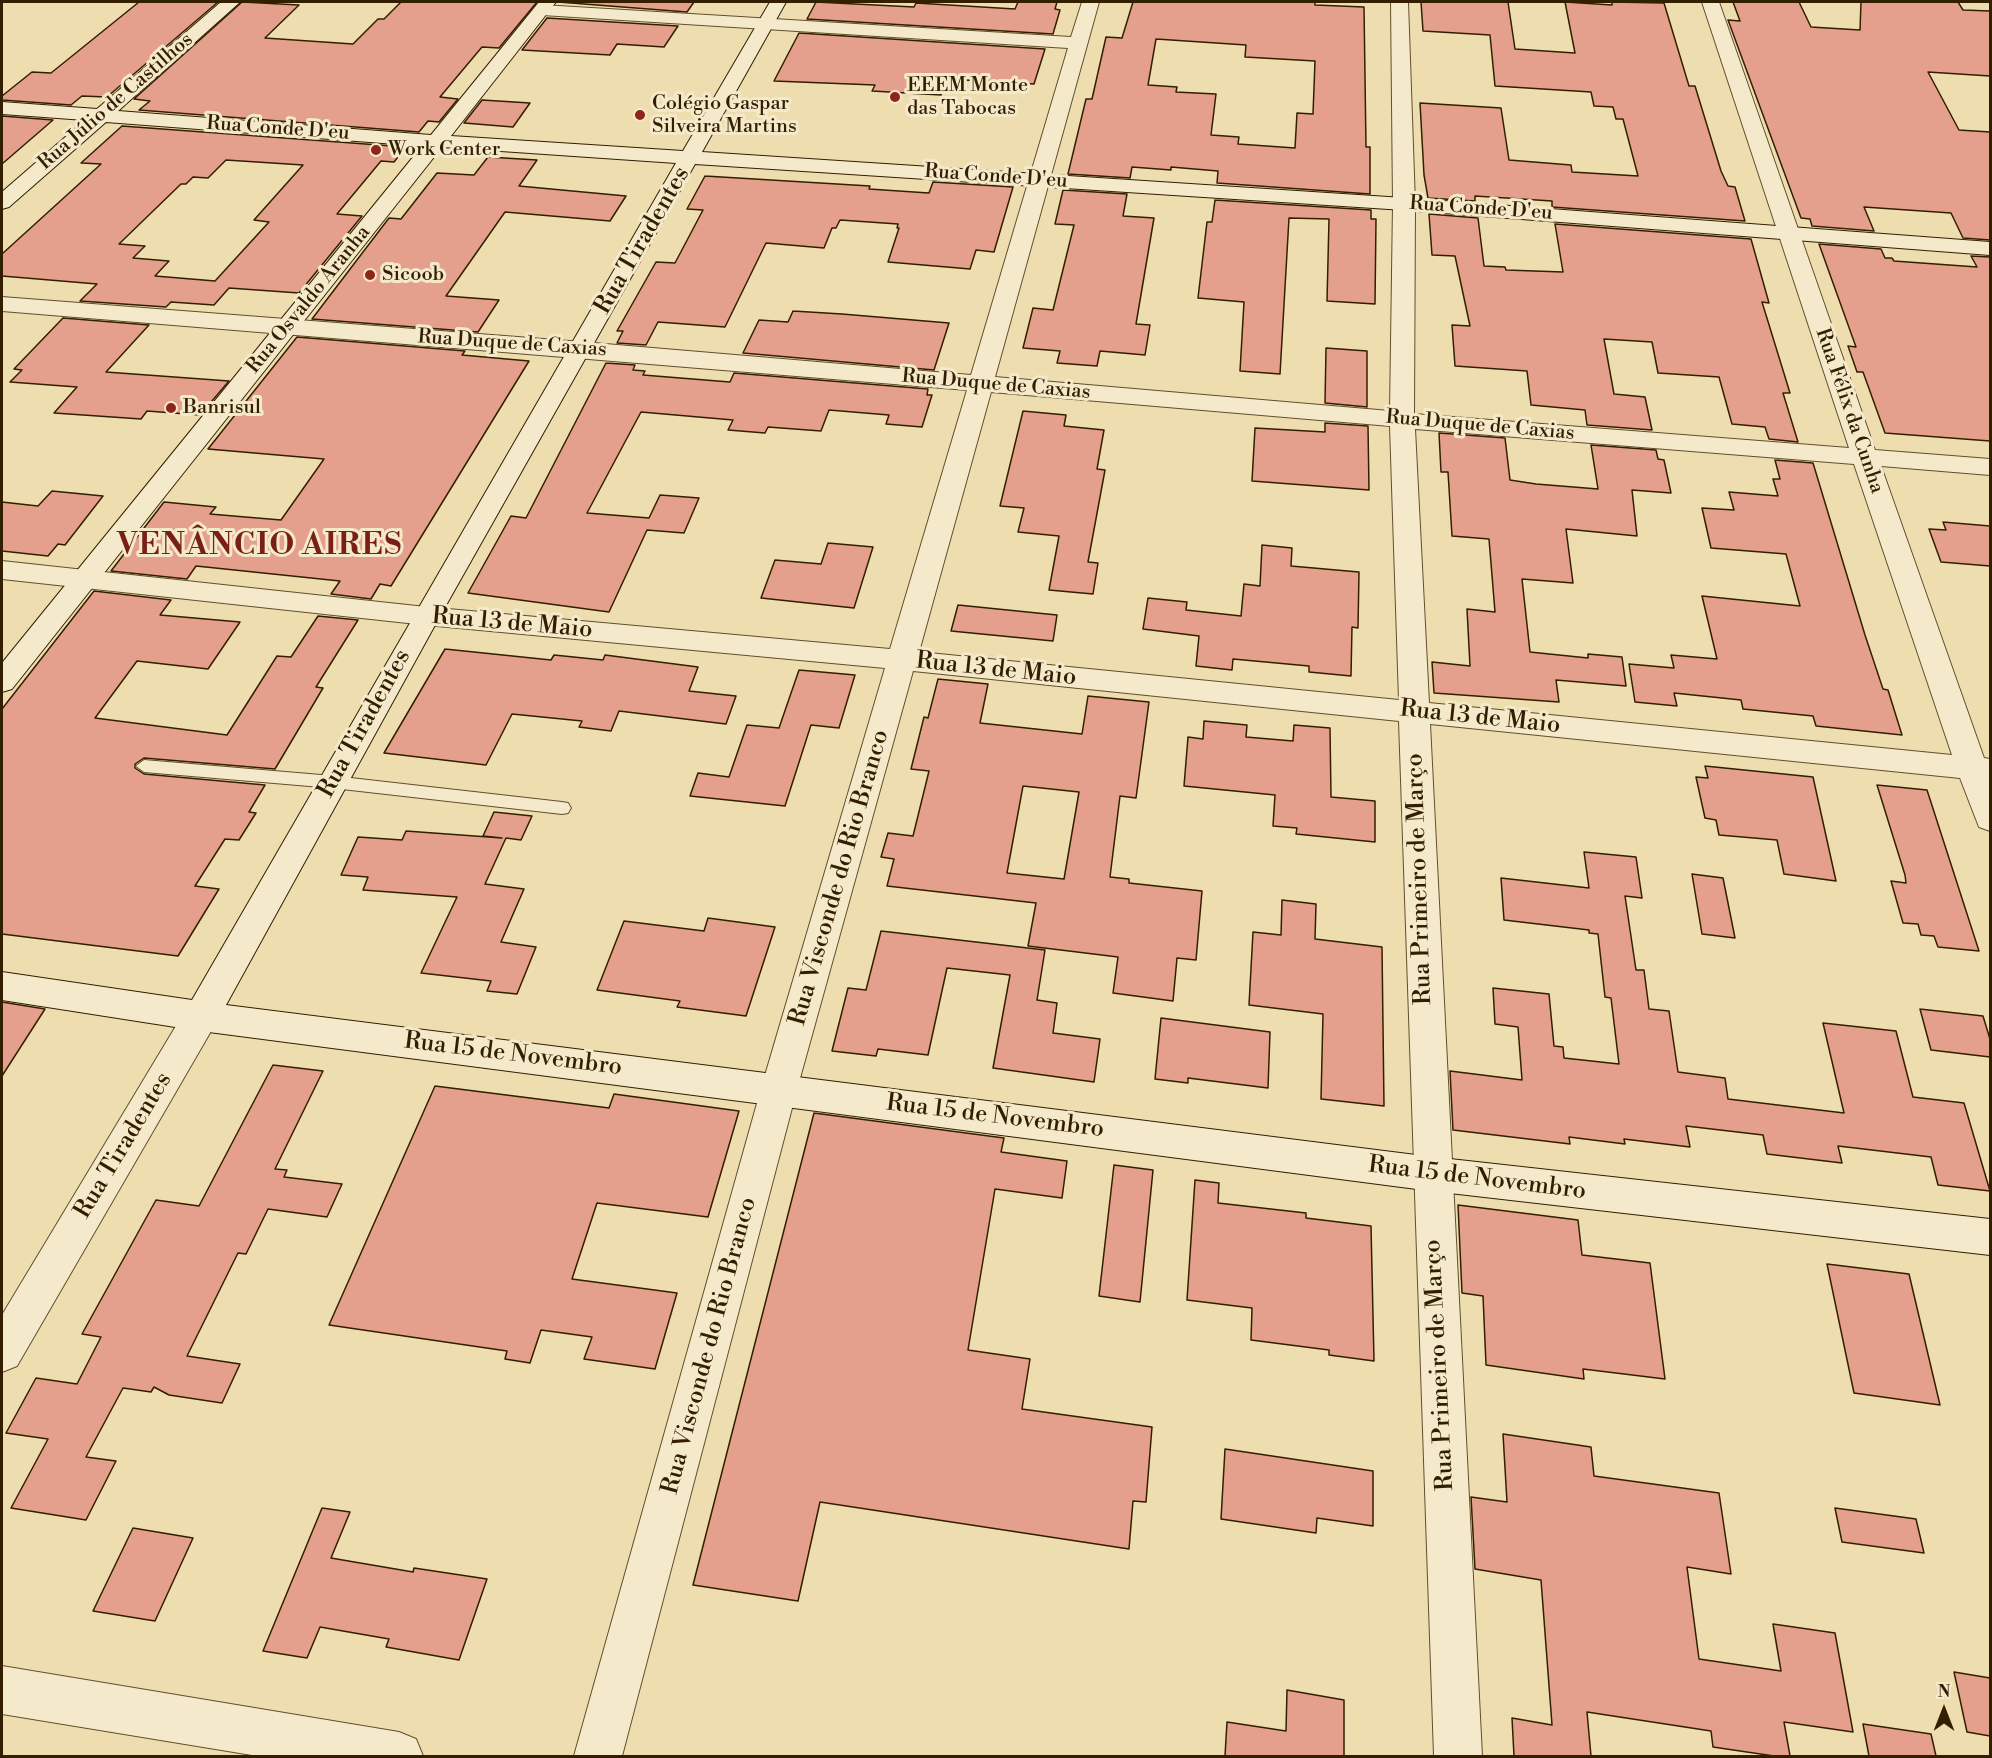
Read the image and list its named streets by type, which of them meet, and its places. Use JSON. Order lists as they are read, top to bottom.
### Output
{
  "streets": {
    "street": [
      "Rua Júlio de Castilhos",
      "Rua Conde D'eu",
      "Rua Tiradentes",
      "Rua Osvaldo Aranha",
      "Rua Duque de Caxias",
      "Rua Félix da Cunha",
      "Rua 13 de Maio",
      "Rua Visconde do Rio Branco",
      "Rua Primeiro de Março",
      "Rua 15 de Novembro"
    ]
  },
  "crossings": [
    ["Rua Júlio de Castilhos", "Rua Conde D'eu"],
    ["Rua Conde D'eu", "Rua Tiradentes"],
    ["Rua Conde D'eu", "Rua Osvaldo Aranha"],
    ["Rua Conde D'eu", "Rua Félix da Cunha"],
    ["Rua Conde D'eu", "Rua Visconde do Rio Branco"],
    ["Rua Conde D'eu", "Rua Primeiro de Março"],
    ["Rua Tiradentes", "Rua Duque de Caxias"],
    ["Rua Tiradentes", "Rua 13 de Maio"],
    ["Rua Tiradentes", "Rua 15 de Novembro"],
    ["Rua Osvaldo Aranha", "Rua Duque de Caxias"],
    ["Rua Osvaldo Aranha", "Rua 13 de Maio"],
    ["Rua Duque de Caxias", "Rua Félix da Cunha"],
    ["Rua Duque de Caxias", "Rua Visconde do Rio Branco"],
    ["Rua Duque de Caxias", "Rua Primeiro de Março"],
    ["Rua Félix da Cunha", "Rua 13 de Maio"],
    ["Rua 13 de Maio", "Rua Visconde do Rio Branco"],
    ["Rua 13 de Maio", "Rua Primeiro de Março"],
    ["Rua Visconde do Rio Branco", "Rua 15 de Novembro"],
    ["Rua Primeiro de Março", "Rua 15 de Novembro"]
  ],
  "districts": ["VENÂNCIO AIRES"],
  "places": [
    "EEEM Monte das Tabocas",
    "Colégio Gaspar Silveira Martins",
    "Work Center",
    "Sicoob",
    "Banrisul"
  ],
  "north": "top"
}
